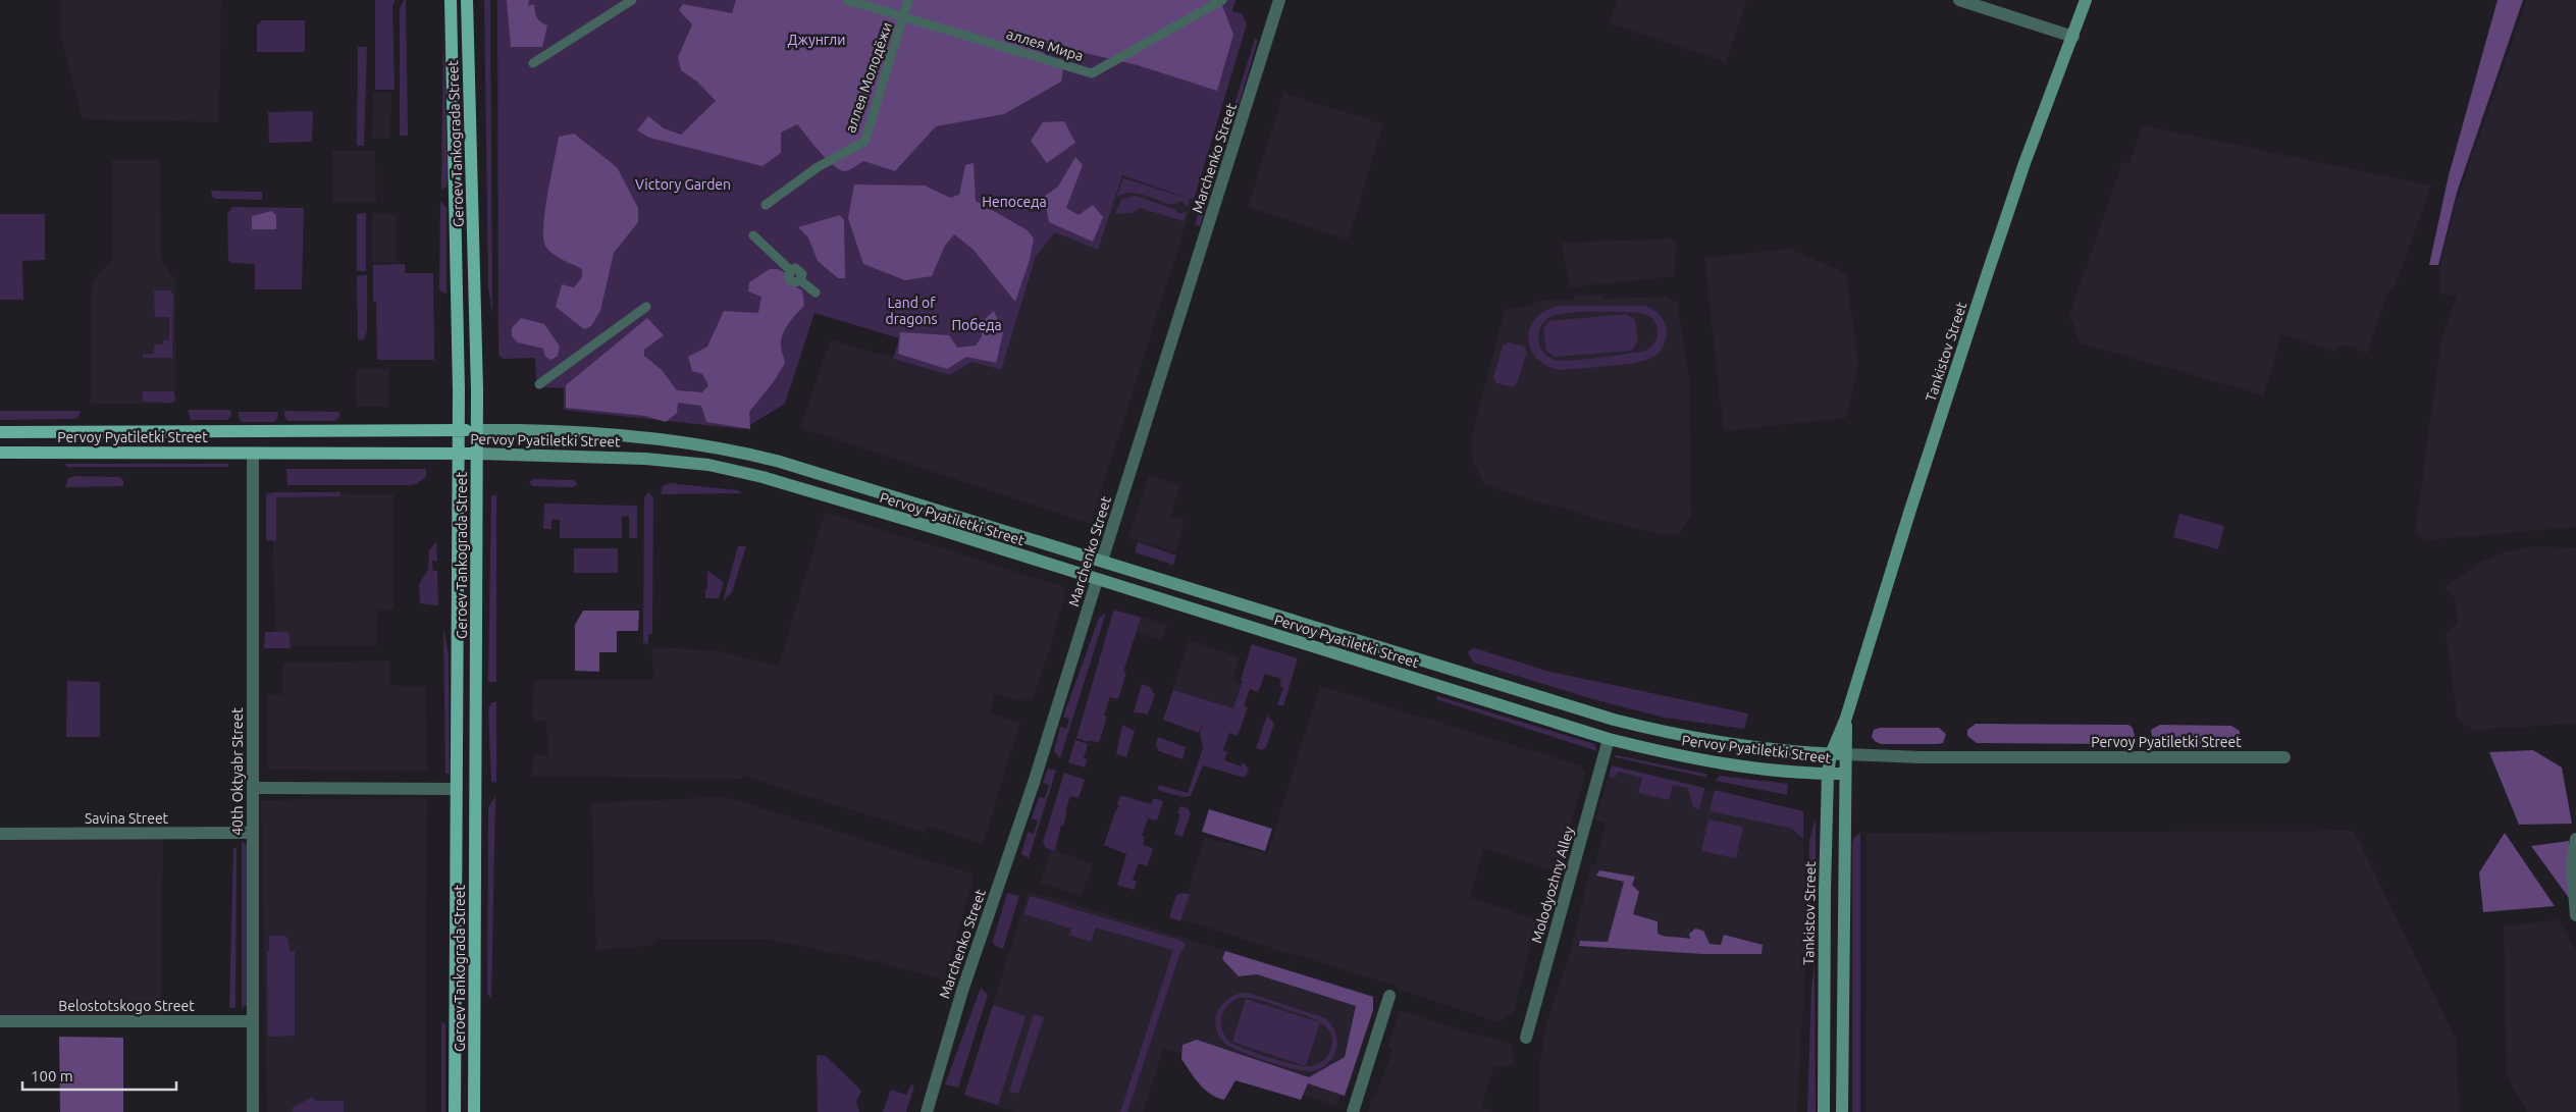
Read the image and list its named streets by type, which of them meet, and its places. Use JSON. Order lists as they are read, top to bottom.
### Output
{
  "streets": {
    "main road": [
      "Geroev Tankograda Street",
      "Marchenko Street",
      "Tankistov Street",
      "Pervoy Pyatiletki Street",
      "40th Oktyabr Street"
    ],
    "street": [
      "аллея Мира",
      "аллея Молодёжи",
      "Savina Street",
      "Molodyozhny Alley",
      "Belostotskogo Street"
    ]
  },
  "crossings": [
    ["аллея Мира", "аллея Молодёжи"],
    ["Geroev Tankograda Street", "Pervoy Pyatiletki Street"],
    ["Marchenko Street", "Pervoy Pyatiletki Street"],
    ["Tankistov Street", "Pervoy Pyatiletki Street"],
    ["Pervoy Pyatiletki Street", "40th Oktyabr Street"],
    ["Pervoy Pyatiletki Street", "Molodyozhny Alley"],
    ["40th Oktyabr Street", "Savina Street"],
    ["40th Oktyabr Street", "Belostotskogo Street"]
  ],
  "parks": [
    "Джунгли",
    "Victory Garden",
    "Непоседа",
    "Land of dragons",
    "Победа"
  ],
  "scale_bar": "100 m"
}
